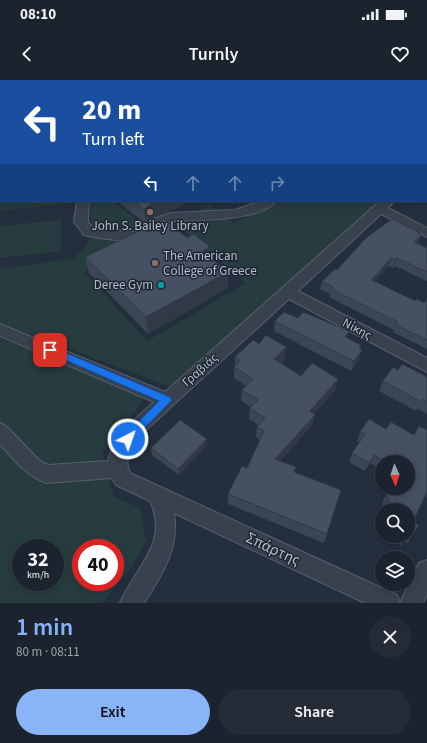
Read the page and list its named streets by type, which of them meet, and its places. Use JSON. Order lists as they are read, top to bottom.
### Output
{
  "streets": {
    "street": ["Νίκης", "Γραβιάς", "Σπάρτης"]
  },
  "crossings": [
    ["Νίκης", "Γραβιάς"]
  ],
  "places": ["John S. Bailey Library", "The American College of Greece", "Deree Gym"],
  "north": "bottom",
  "page": {
    "status": "08:10",
    "header": "Turnly",
    "turn": ["20 m", "Turn left"],
    "speed": "32 km/h",
    "limit": "40",
    "heading": ["1 min", "80 m · 08:11"],
    "buttons": ["Exit", "Share"]
  }
}
